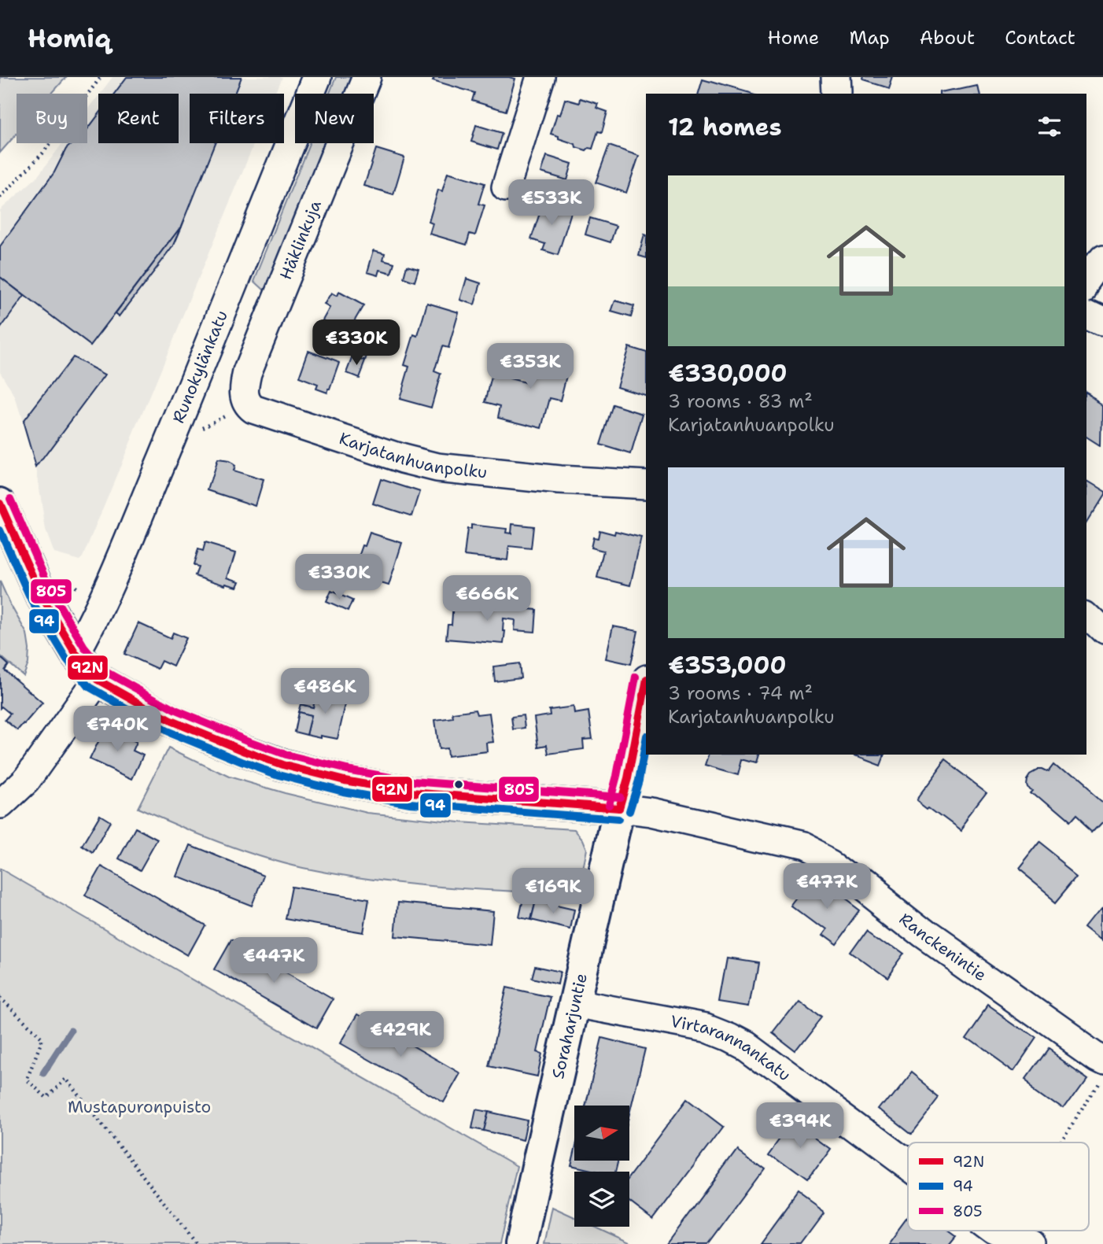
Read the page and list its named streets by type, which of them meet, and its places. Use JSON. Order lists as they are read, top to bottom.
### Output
{
  "streets": {
    "street": [
      "Häklinkuja",
      "Runokylänkatu",
      "Karjatanhuanpolku",
      "Ranckenintie",
      "Soraharjuntie",
      "Virtarannankatu"
    ]
  },
  "crossings": [
    ["Häklinkuja", "Karjatanhuanpolku"],
    ["Ranckenintie", "Soraharjuntie"],
    ["Soraharjuntie", "Virtarannankatu"]
  ],
  "parks": ["Mustapuronpuisto"],
  "lines": ["transit line 805", "transit line 92N", "transit line 94"],
  "legend": ["92N", "94", "805"],
  "north": "right",
  "page": {
    "header": "Homiq",
    "nav": [
      "Home",
      "Map",
      "About",
      "Contact"
    ],
    "chip": [
      "Buy",
      "Rent",
      "Filters",
      "New"
    ],
    "heading": "12 homes",
    "list": [
      {
        "name": "€330,000",
        "note": "3 rooms · 83 m² · Karjatanhuanpolku"
      },
      {
        "name": "€353,000",
        "note": "3 rooms · 74 m² · Karjatanhuanpolku"
      }
    ],
    "price": [
      "€533K",
      "€330K",
      "€353K",
      "€330K",
      "€666K",
      "€486K",
      "€740K",
      "€477K",
      "€169K",
      "€447K",
      "€429K",
      "€394K"
    ]
  }
}
